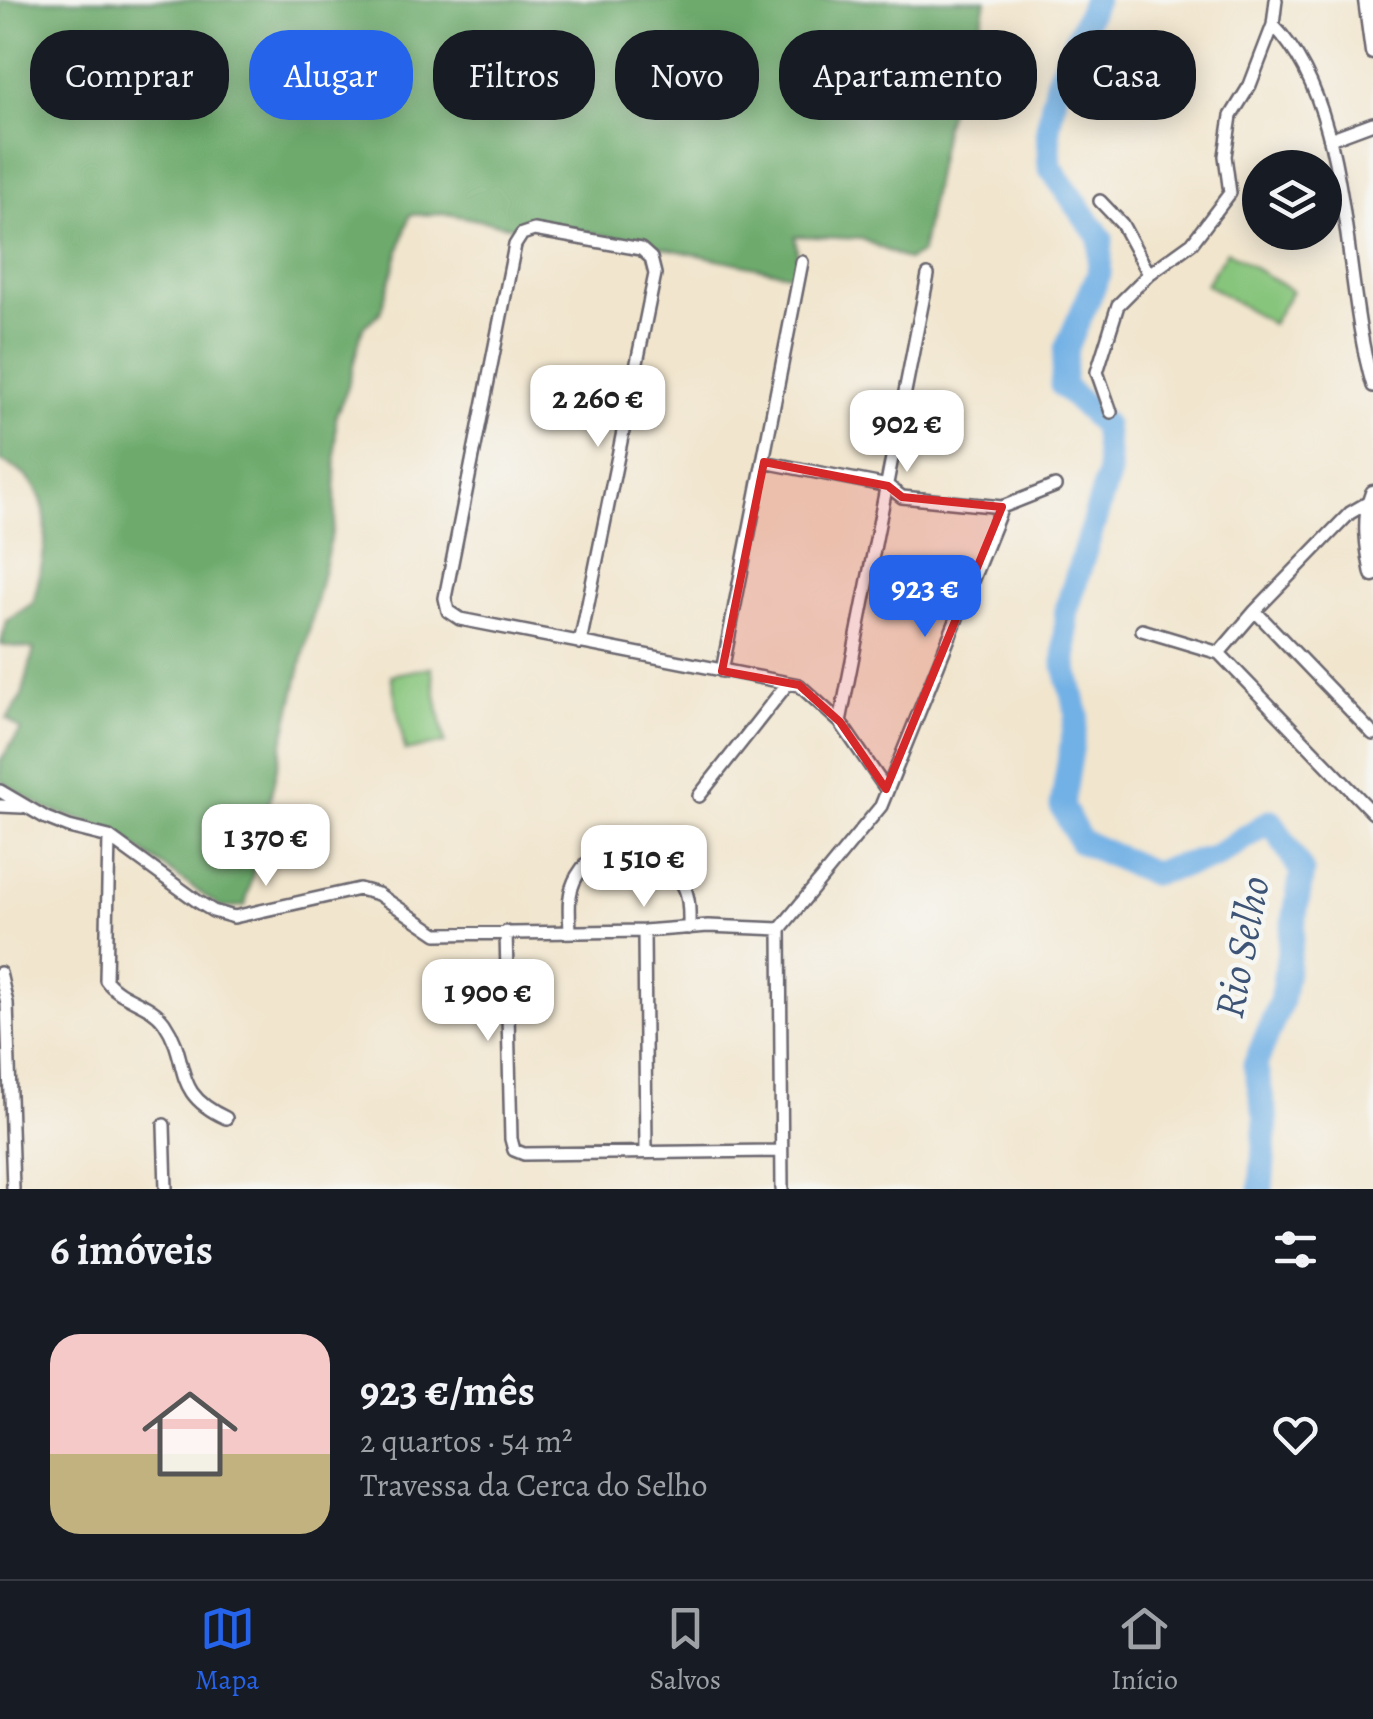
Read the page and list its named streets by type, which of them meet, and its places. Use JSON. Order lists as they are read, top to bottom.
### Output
{
  "water": ["Rio Selho"],
  "page": {
    "chip": [
      "Comprar",
      "Alugar",
      "Filtros",
      "Novo",
      "Apartamento",
      "Casa"
    ],
    "price": [
      "2 260 €",
      "902 €",
      "923 €",
      "1 370 €",
      "1 510 €",
      "1 900 €"
    ],
    "heading": "6 imóveis",
    "list": [
      {
        "name": "923 €/mês",
        "note": "2 quartos · 54 m² · Travessa da Cerca do Selho"
      }
    ],
    "tabs": ["Mapa", "Salvos", "Início"]
  }
}
